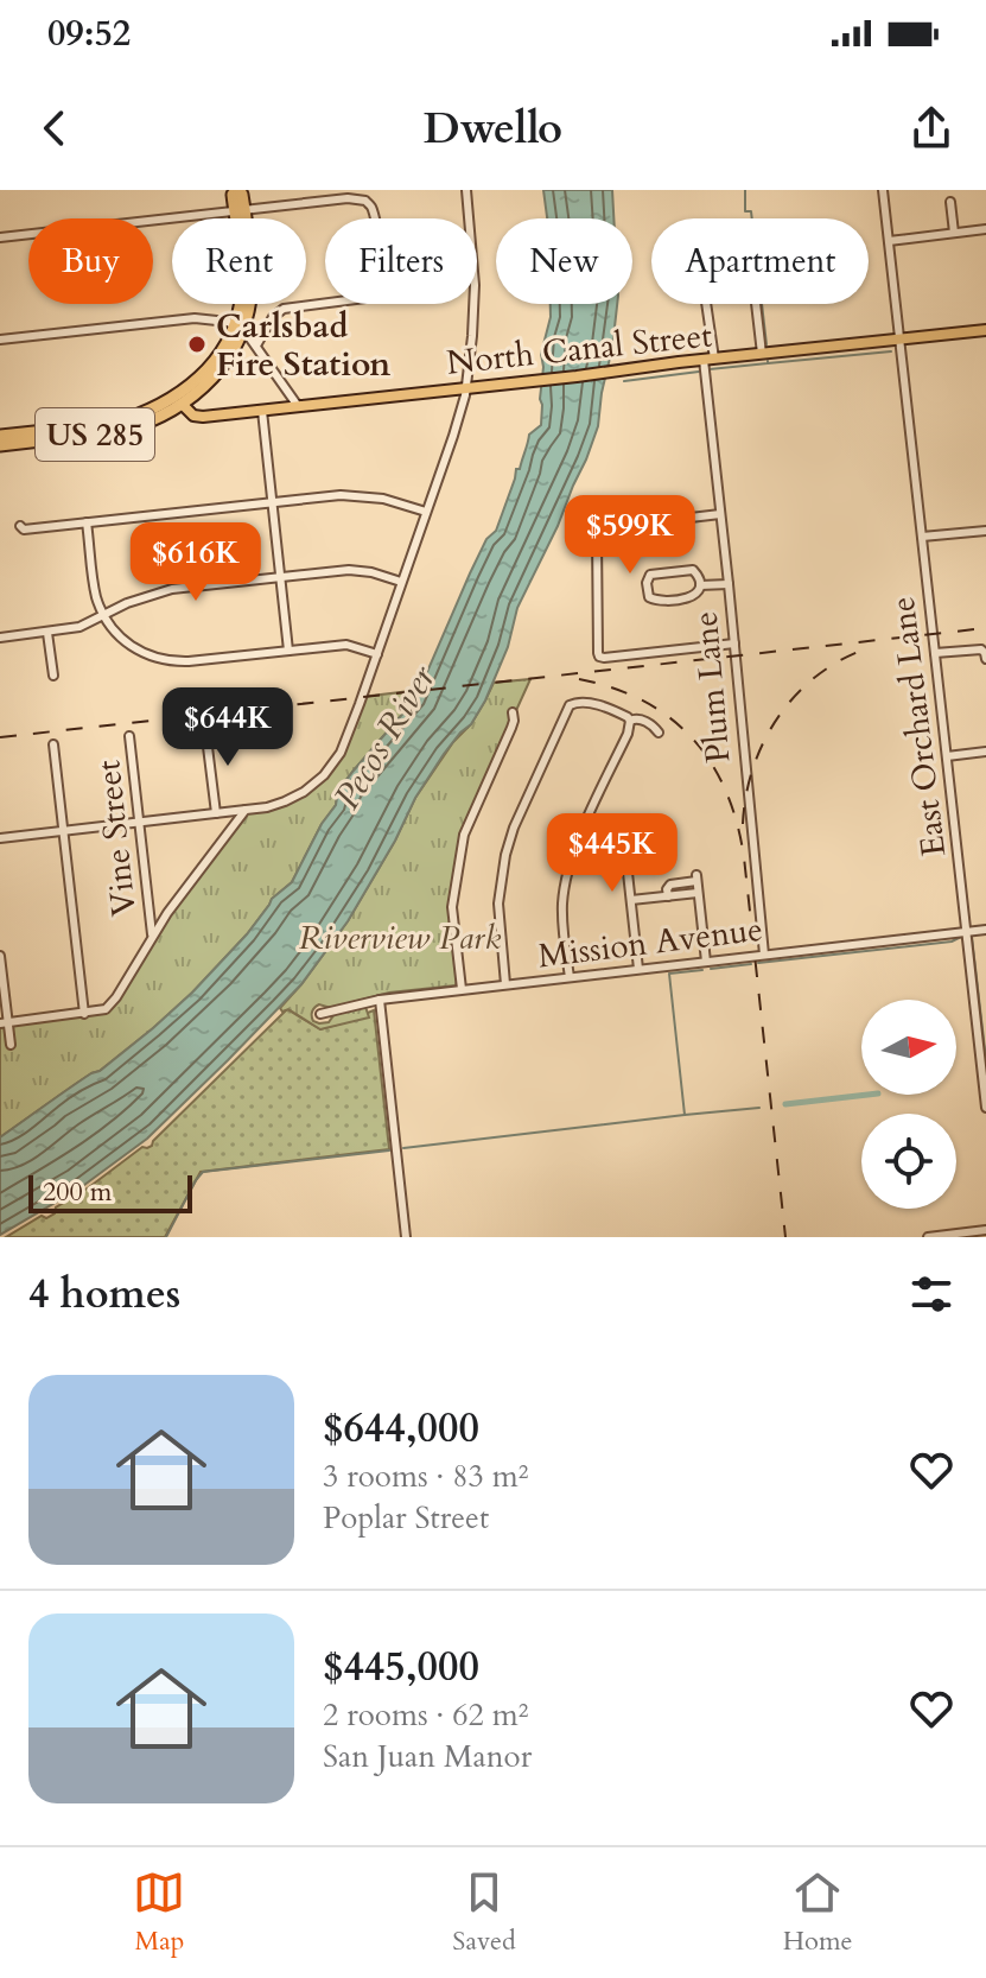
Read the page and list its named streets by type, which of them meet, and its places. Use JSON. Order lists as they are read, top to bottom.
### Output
{
  "streets": {
    "highway": ["US 285"],
    "main road": ["North Canal Street"],
    "street": [
      "Plum Lane",
      "East Orchard Lane",
      "Vine Street",
      "Mission Avenue"
    ]
  },
  "crossings": [
    ["North Canal Street", "US 285"],
    ["North Canal Street", "Plum Lane"],
    ["North Canal Street", "East Orchard Lane"],
    ["Plum Lane", "Mission Avenue"],
    ["East Orchard Lane", "Mission Avenue"]
  ],
  "water": ["Pecos River"],
  "parks": ["Riverview Park"],
  "places": ["Carlsbad Fire Station"],
  "scale_bar": "200 m",
  "north": "right",
  "page": {
    "status": "09:52",
    "header": "Dwello",
    "chip": [
      "Buy",
      "Rent",
      "Filters",
      "New",
      "Apartment"
    ],
    "price": [
      "$599K",
      "$616K",
      "$644K",
      "$445K"
    ],
    "scale": "200 m",
    "heading": "4 homes",
    "list": [
      {
        "name": "$644,000",
        "note": "3 rooms · 83 m² · Poplar Street"
      },
      {
        "name": "$445,000",
        "note": "2 rooms · 62 m² · San Juan Manor"
      }
    ],
    "tabs": ["Map", "Saved", "Home"]
  }
}
